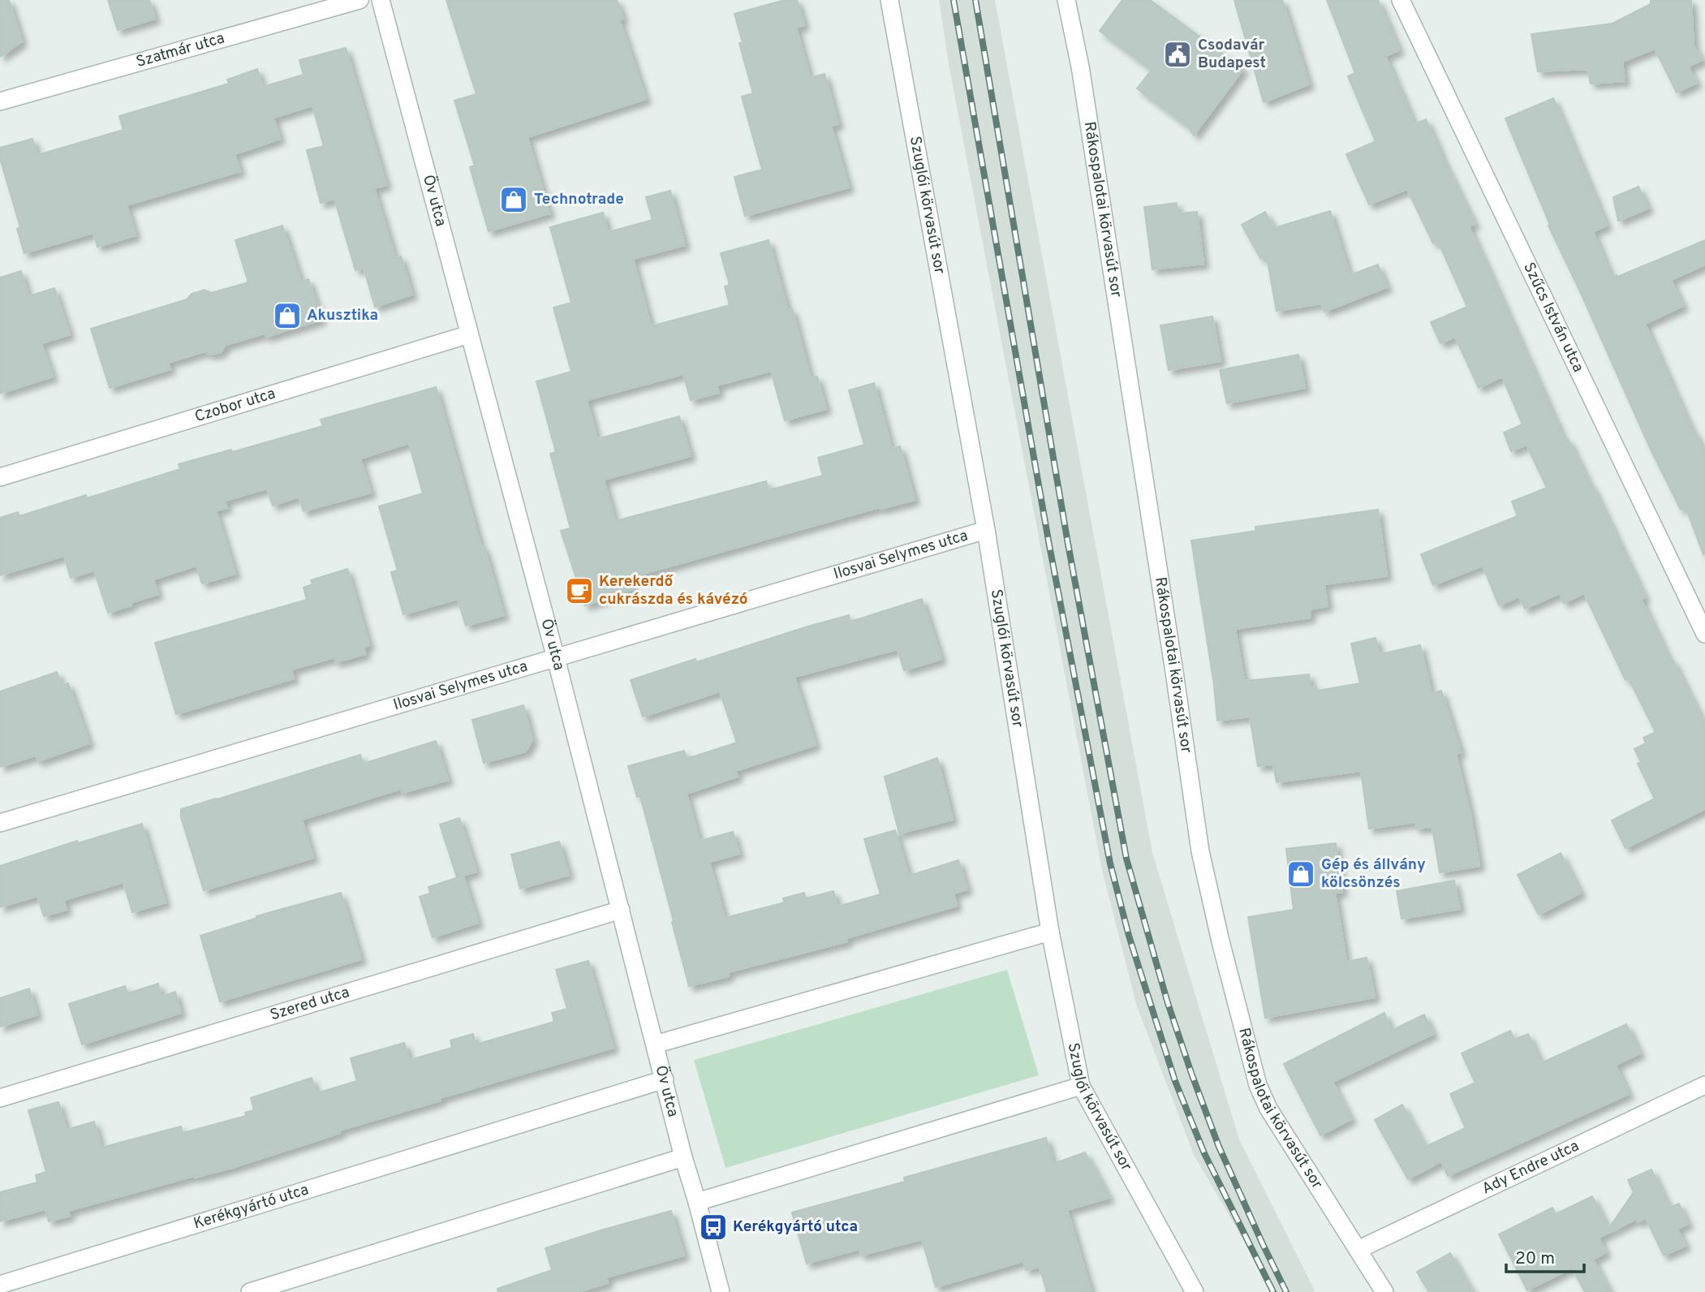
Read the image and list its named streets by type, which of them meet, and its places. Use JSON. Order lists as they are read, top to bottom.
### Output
{
  "streets": {
    "street": [
      "Szatmár utca",
      "Öv utca",
      "Szuglói körvasút sor",
      "Rákospalotai körvasút sor",
      "Szűcs István utca",
      "Czobor utca",
      "Ilosvai Selymes utca",
      "Szered utca",
      "Ady Endre utca",
      "Kerékgyártó utca"
    ]
  },
  "crossings": [
    ["Öv utca", "Czobor utca"],
    ["Öv utca", "Ilosvai Selymes utca"],
    ["Öv utca", "Szered utca"],
    ["Öv utca", "Kerékgyártó utca"],
    ["Szuglói körvasút sor", "Ilosvai Selymes utca"],
    ["Rákospalotai körvasút sor", "Ady Endre utca"]
  ],
  "places": {
    "public building": ["Csodavár Budapest"],
    "shop": ["Technotrade", "Akusztika", "Gép és állvány kölcsönzés"],
    "cafe": ["Kerekerdő cukrászda és kávézó"],
    "bus stop": ["Kerékgyártó utca"]
  },
  "scale_bar": "20 m"
}
